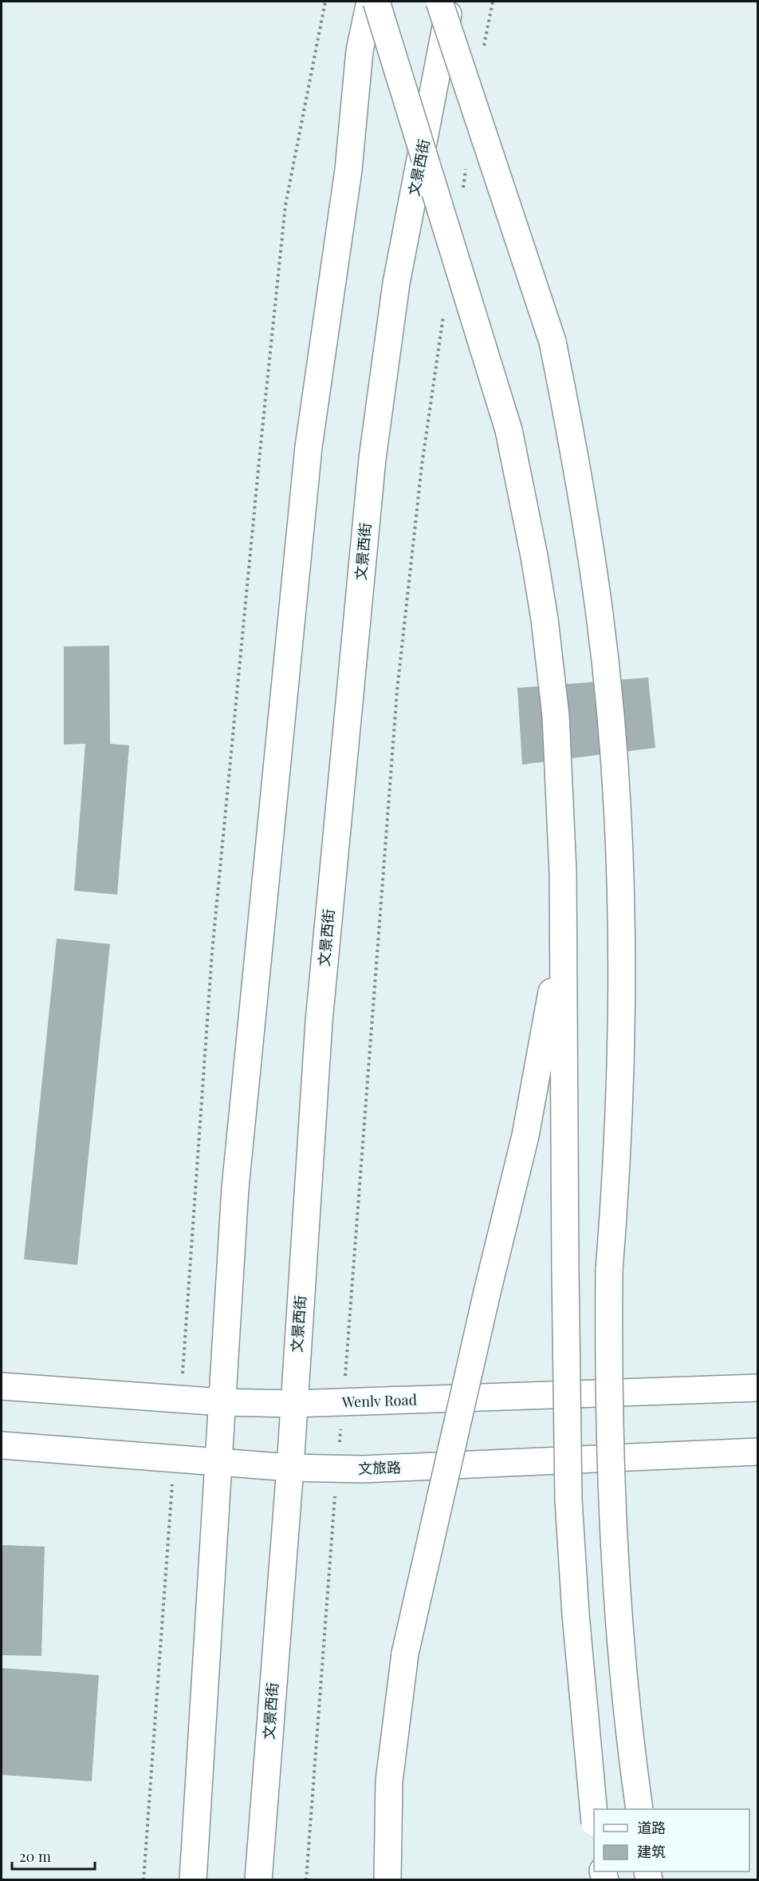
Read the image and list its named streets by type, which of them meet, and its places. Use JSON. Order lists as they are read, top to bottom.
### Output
{
  "streets": {
    "main road": ["文景西街", "Wenlv Road", "文旅路"]
  },
  "crossings": [
    ["文景西街", "Wenlv Road"],
    ["文景西街", "文旅路"]
  ],
  "legend": ["道路", "建筑"],
  "scale_bar": "20 m"
}
